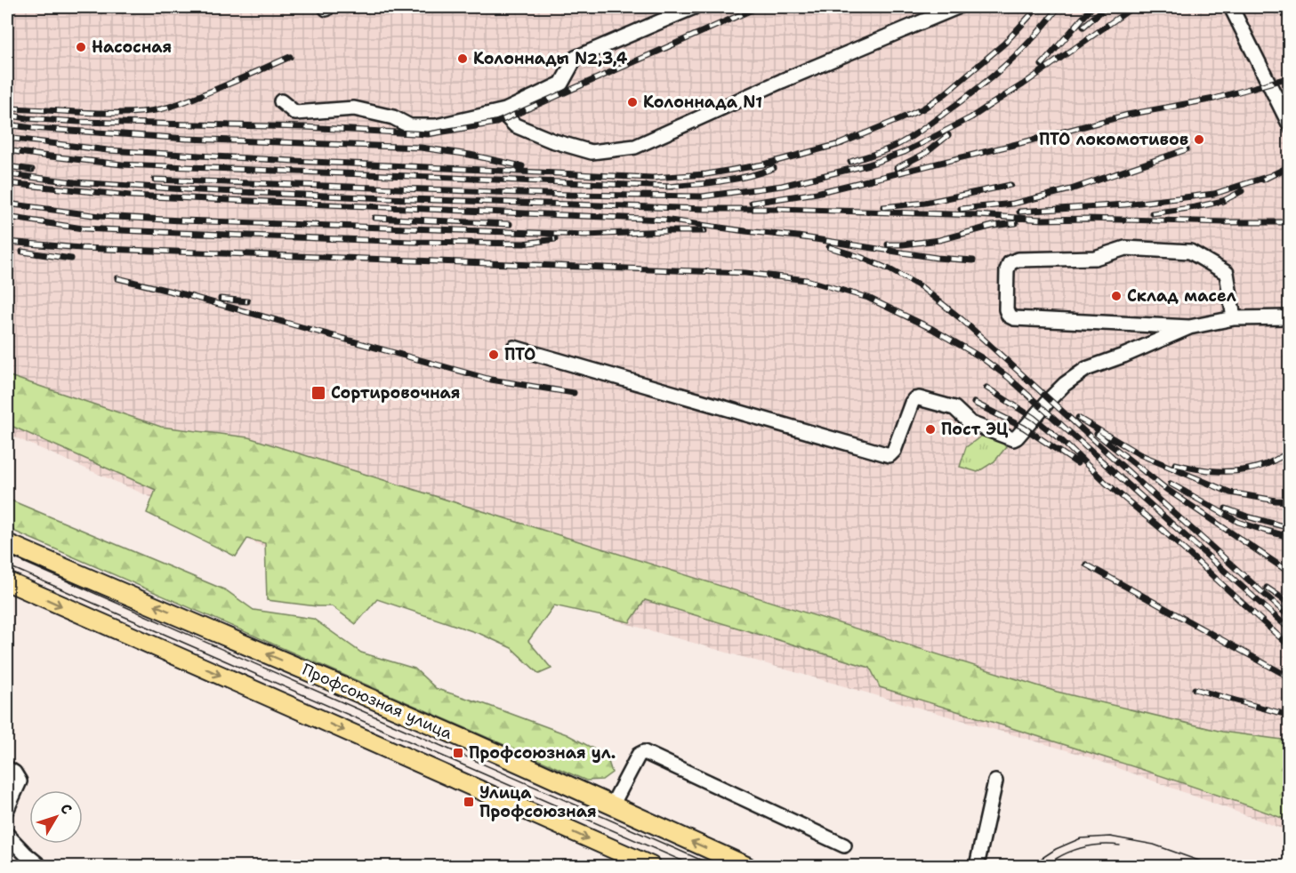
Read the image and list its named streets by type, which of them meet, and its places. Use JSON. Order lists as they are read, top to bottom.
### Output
{
  "streets": {
    "main road": ["Профсоюзная улица"]
  },
  "places": {
    "other": [
      "Насосная",
      "Колоннады N2,3,4",
      "Колоннада N1",
      "ПТО локомотивов",
      "Склад масел",
      "ПТО",
      "Пост ЭЦ"
    ],
    "transit": ["Сортировочная", "Профсоюзная ул.", "Улица Профсоюзная"]
  },
  "north": "top right"
}
